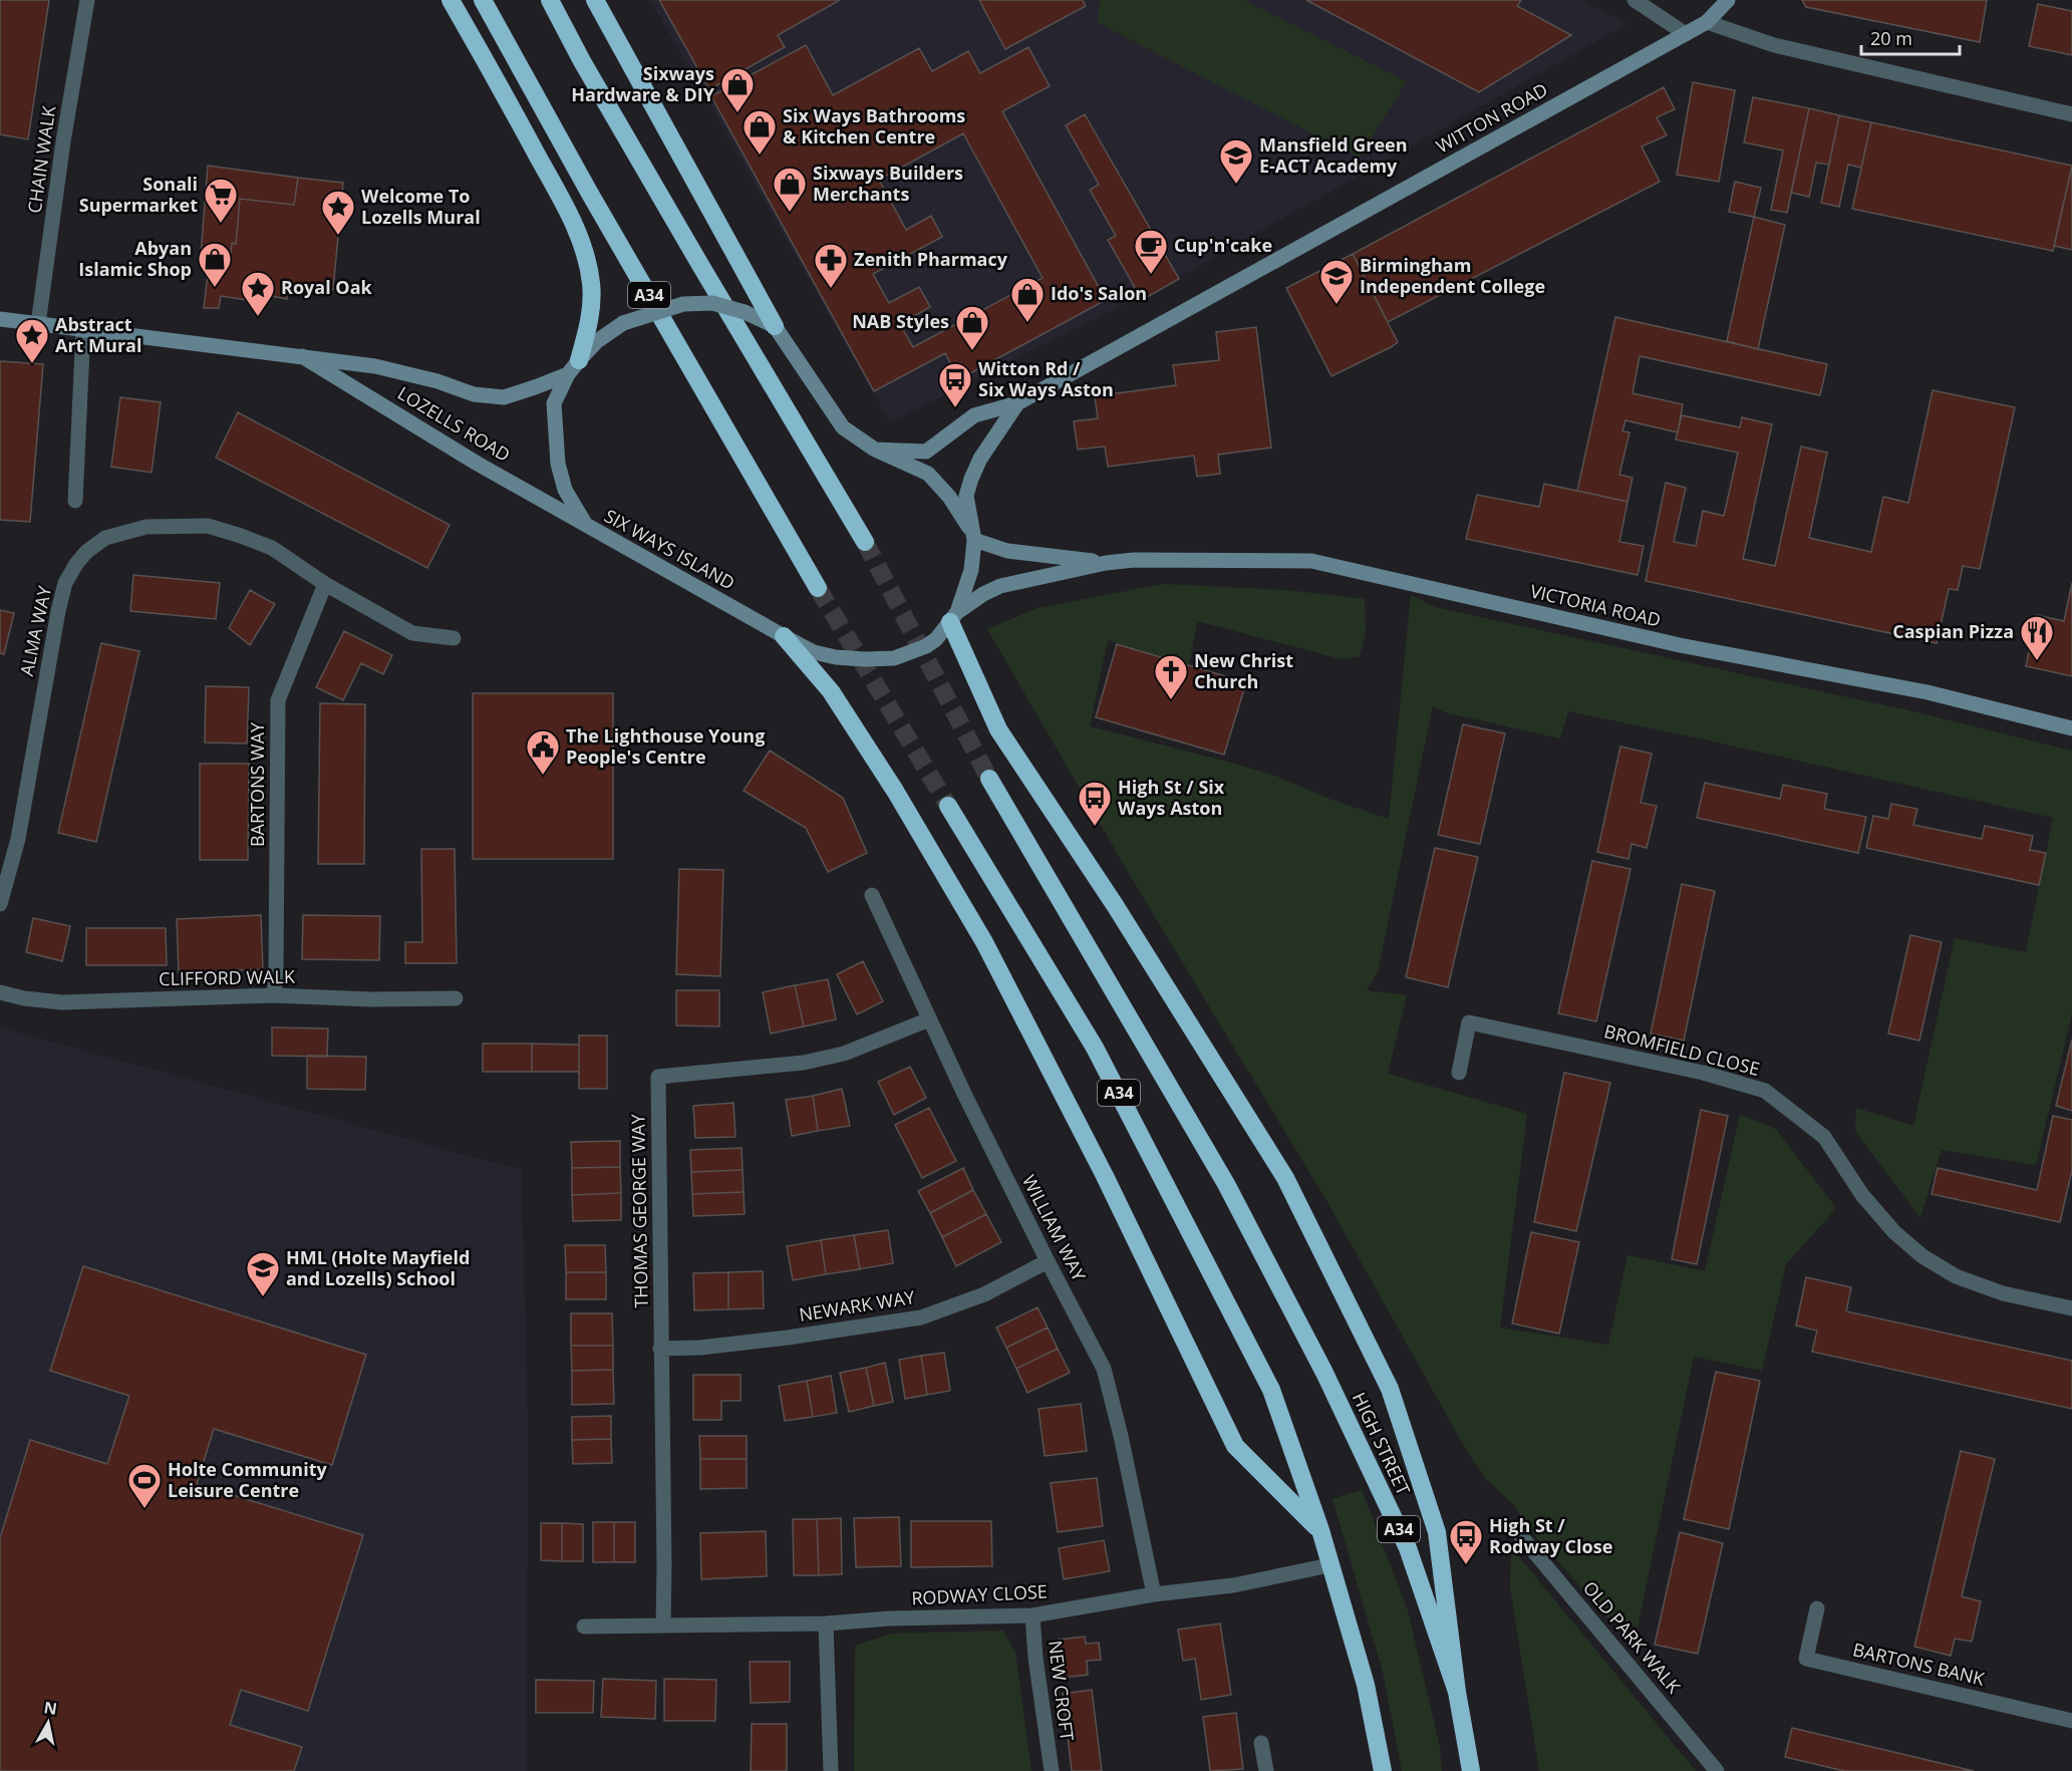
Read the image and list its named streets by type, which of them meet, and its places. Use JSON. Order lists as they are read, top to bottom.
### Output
{
  "streets": {
    "highway": ["A34", "HIGH STREET"],
    "main road": [
      "WITTON ROAD",
      "LOZELLS ROAD",
      "SIX WAYS ISLAND",
      "VICTORIA ROAD"
    ],
    "street": [
      "CHAIN WALK",
      "ALMA WAY",
      "BARTONS WAY",
      "CLIFFORD WALK",
      "BROMFIELD CLOSE",
      "THOMAS GEORGE WAY",
      "WILLIAM WAY",
      "NEWARK WAY",
      "RODWAY CLOSE",
      "OLD PARK WALK",
      "BARTONS BANK",
      "NEW CROFT"
    ]
  },
  "crossings": [
    ["WITTON ROAD", "SIX WAYS ISLAND"],
    ["WITTON ROAD", "VICTORIA ROAD"],
    ["CHAIN WALK", "LOZELLS ROAD"],
    ["A34", "RODWAY CLOSE"],
    ["LOZELLS ROAD", "SIX WAYS ISLAND"],
    ["SIX WAYS ISLAND", "VICTORIA ROAD"],
    ["ALMA WAY", "BARTONS WAY"],
    ["BARTONS WAY", "CLIFFORD WALK"],
    ["THOMAS GEORGE WAY", "WILLIAM WAY"],
    ["THOMAS GEORGE WAY", "NEWARK WAY"],
    ["THOMAS GEORGE WAY", "RODWAY CLOSE"],
    ["WILLIAM WAY", "NEWARK WAY"],
    ["WILLIAM WAY", "RODWAY CLOSE"],
    ["RODWAY CLOSE", "NEW CROFT"]
  ],
  "places": {
    "shop": [
      "Sixways Hardware & DIY",
      "Six Ways Bathrooms & Kitchen Centre",
      "Sixways Builders Merchants",
      "Abyan Islamic Shop",
      "Ido's Salon",
      "NAB Styles"
    ],
    "school or university": ["Mansfield Green E-ACT Academy", "Birmingham Independent College", "HML (Holte Mayfield and Lozells) School"],
    "supermarket": ["Sonali Supermarket"],
    "place": ["Welcome To Lozells Mural", "Royal Oak", "Abstract Art Mural"],
    "cafe": ["Cup'n'cake"],
    "pharmacy": ["Zenith Pharmacy"],
    "bus stop": ["Witton Rd / Six Ways Aston", "High St / Six Ways Aston", "High St / Rodway Close"],
    "restaurant": ["Caspian Pizza"],
    "church": ["New Christ Church"],
    "public building": ["The Lighthouse Young People's Centre"],
    "sports": ["Holte Community Leisure Centre"]
  },
  "scale_bar": "20 m",
  "north": "top"
}
